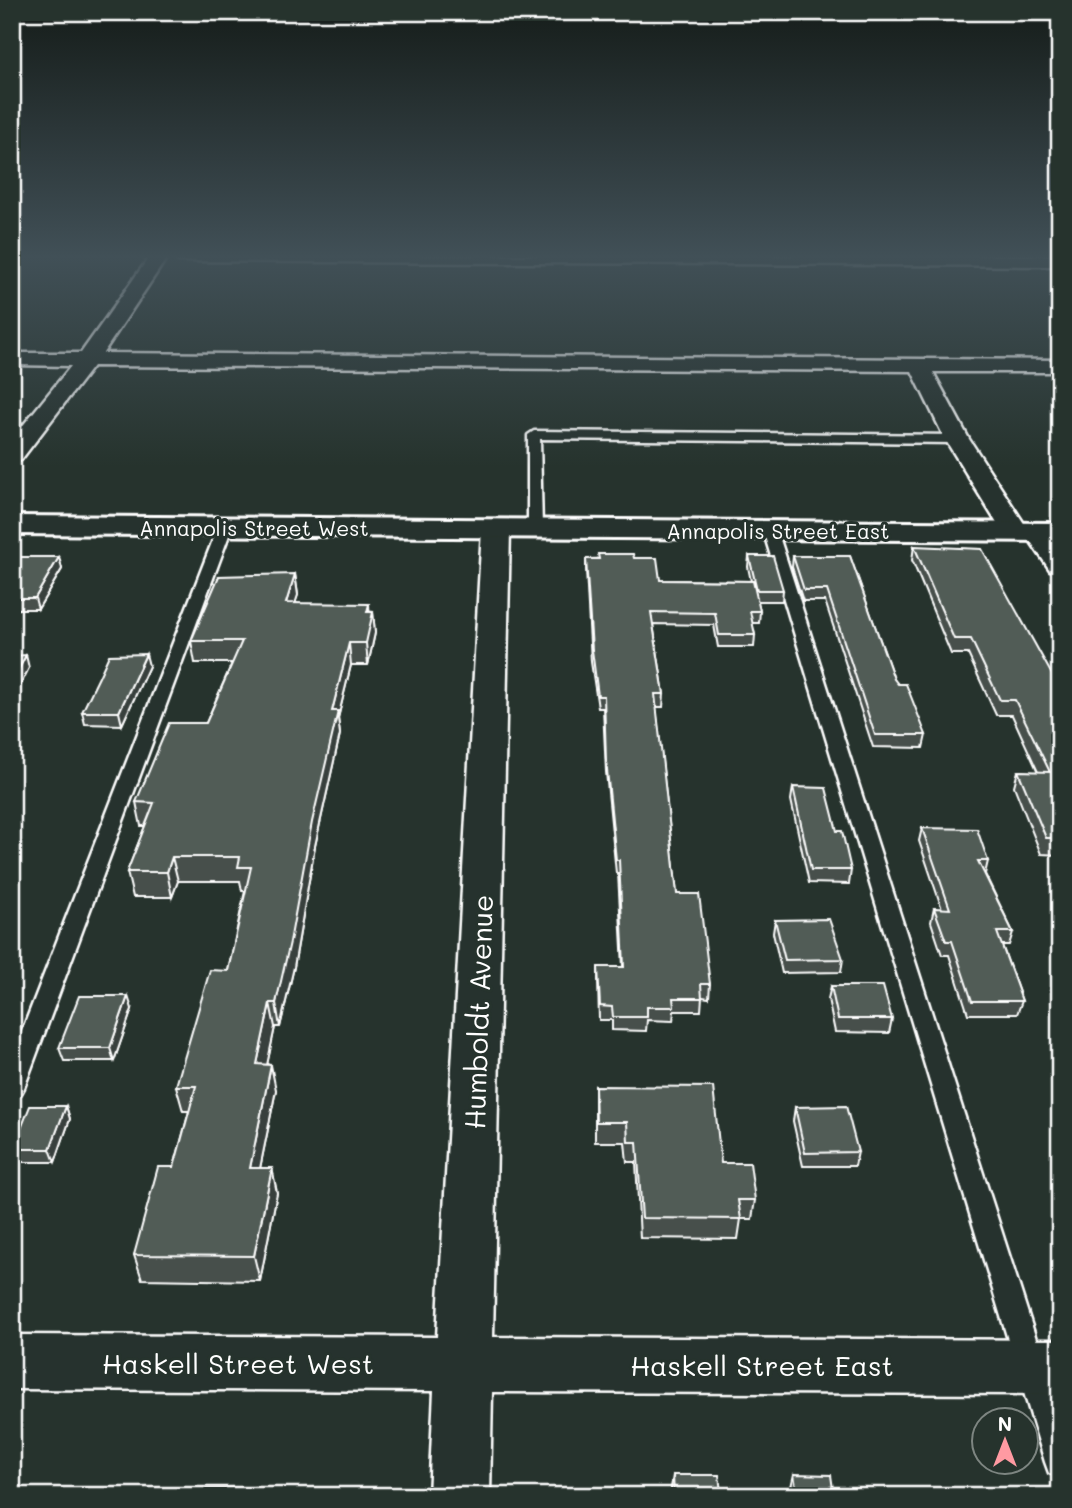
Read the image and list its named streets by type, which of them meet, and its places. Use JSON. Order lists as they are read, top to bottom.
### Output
{
  "streets": {
    "street": [
      "Annapolis Street West",
      "Annapolis Street East",
      "Humboldt Avenue",
      "Haskell Street West",
      "Haskell Street East"
    ]
  },
  "crossings": [
    ["Annapolis Street West", "Annapolis Street East"],
    ["Annapolis Street West", "Humboldt Avenue"],
    ["Annapolis Street East", "Humboldt Avenue"],
    ["Humboldt Avenue", "Haskell Street West"],
    ["Humboldt Avenue", "Haskell Street East"],
    ["Haskell Street West", "Haskell Street East"]
  ],
  "north": "top"
}
